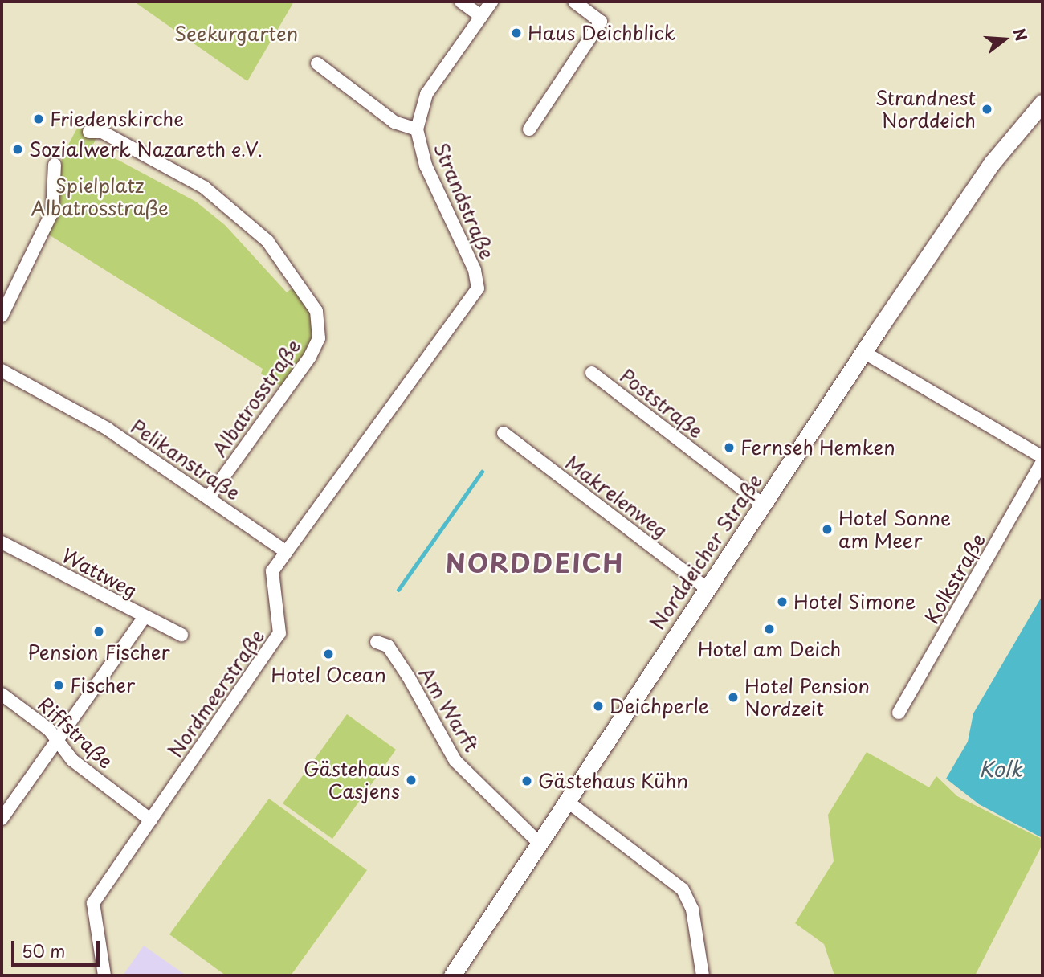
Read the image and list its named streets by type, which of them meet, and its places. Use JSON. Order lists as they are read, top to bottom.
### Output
{
  "streets": {
    "street": [
      "Strandstraße",
      "Albatrosstraße",
      "Poststraße",
      "Pelikanstraße",
      "Makrelenweg",
      "Norddeicher Straße",
      "Wattweg",
      "Kolkstraße",
      "Nordmeerstraße",
      "Am Warft",
      "Riffstraße"
    ]
  },
  "crossings": [
    ["Strandstraße", "Nordmeerstraße"],
    ["Albatrosstraße", "Pelikanstraße"],
    ["Poststraße", "Norddeicher Straße"],
    ["Pelikanstraße", "Nordmeerstraße"],
    ["Makrelenweg", "Norddeicher Straße"],
    ["Norddeicher Straße", "Am Warft"],
    ["Nordmeerstraße", "Riffstraße"]
  ],
  "districts": ["NORDDEICH"],
  "water": ["Kolk"],
  "parks": ["Seekurgarten", "Spielplatz Albatrosstraße"],
  "places": [
    "Haus Deichblick",
    "Strandnest Norddeich",
    "Friedenskirche",
    "Sozialwerk Nazareth e.V.",
    "Fernseh Hemken",
    "Hotel Sonne am Meer",
    "Hotel Simone",
    "Hotel am Deich",
    "Pension Fischer",
    "Hotel Ocean",
    "Fischer",
    "Hotel Pension Nordzeit",
    "Deichperle",
    "Gästehaus Casjens",
    "Gästehaus Kühn"
  ],
  "scale_bar": "50 m",
  "north": "right"
}
